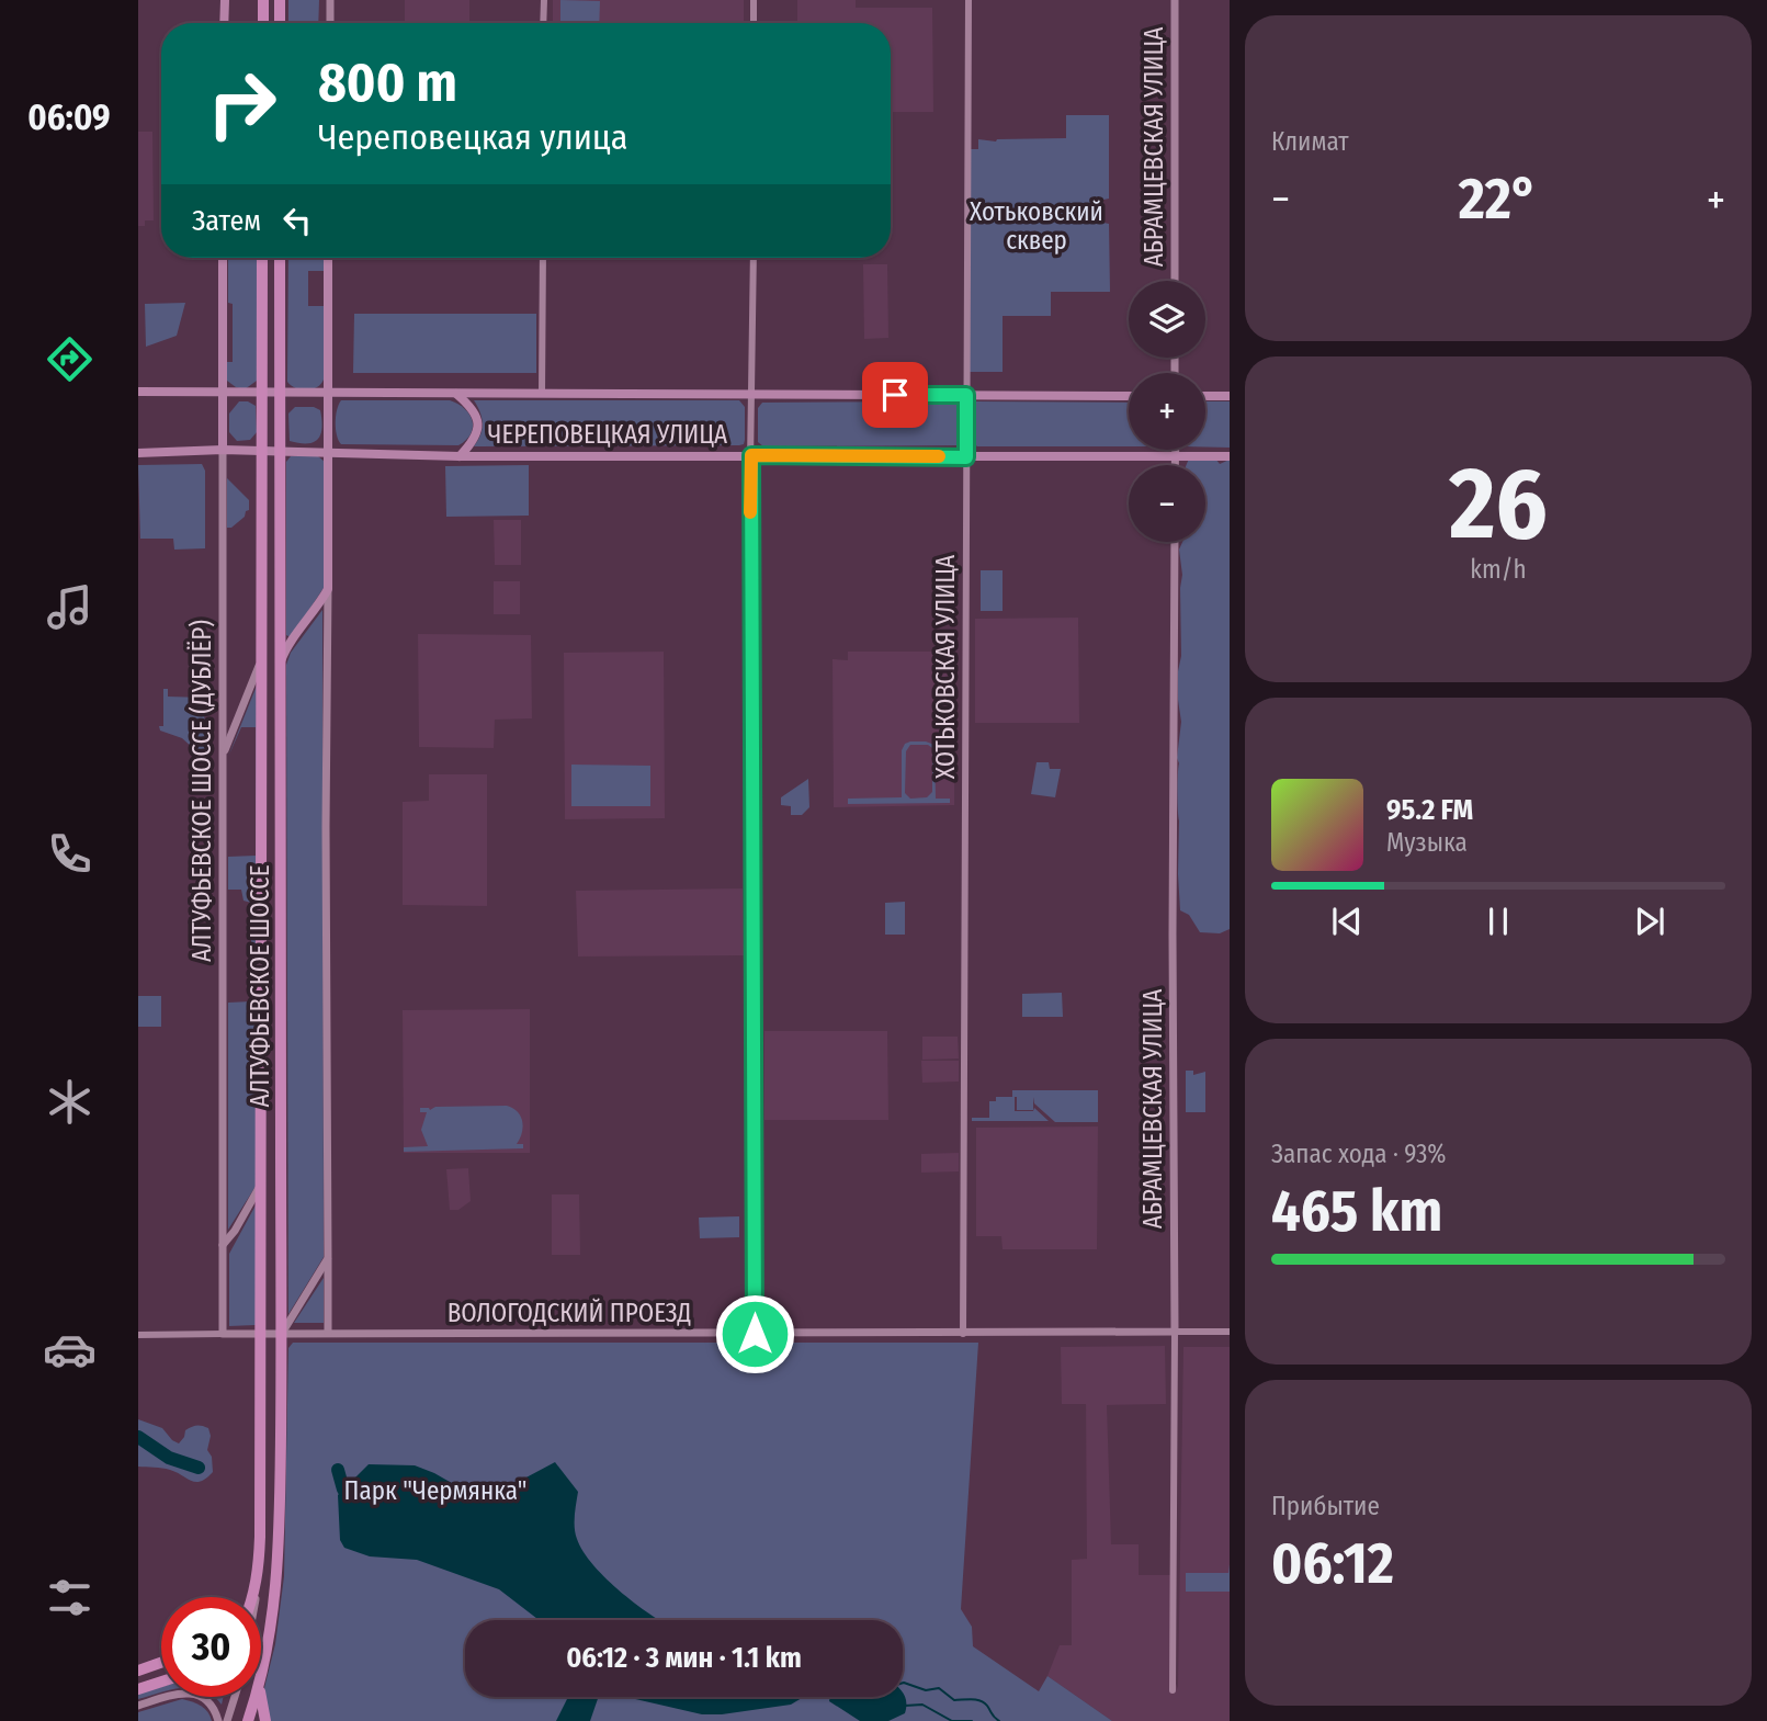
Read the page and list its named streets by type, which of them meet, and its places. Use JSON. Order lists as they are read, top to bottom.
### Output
{
  "streets": {
    "main road": ["ЧЕРЕПОВЕЦКАЯ УЛИЦА", "АЛТУФЬЕВСКОЕ ШОССЕ (ДУБЛЁР)", "АЛТУФЬЕВСКОЕ ШОССЕ"],
    "street": ["АБРАМЦЕВСКАЯ УЛИЦА", "ХОТЬКОВСКАЯ УЛИЦА", "ВОЛОГОДСКИЙ ПРОЕЗД"]
  },
  "crossings": [
    ["АБРАМЦЕВСКАЯ УЛИЦА", "ВОЛОГОДСКИЙ ПРОЕЗД"],
    ["ЧЕРЕПОВЕЦКАЯ УЛИЦА", "ХОТЬКОВСКАЯ УЛИЦА"],
    ["ЧЕРЕПОВЕЦКАЯ УЛИЦА", "АЛТУФЬЕВСКОЕ ШОССЕ (ДУБЛЁР)"],
    ["ЧЕРЕПОВЕЦКАЯ УЛИЦА", "АЛТУФЬЕВСКОЕ ШОССЕ"],
    ["ХОТЬКОВСКАЯ УЛИЦА", "ВОЛОГОДСКИЙ ПРОЕЗД"],
    ["АЛТУФЬЕВСКОЕ ШОССЕ (ДУБЛЁР)", "ВОЛОГОДСКИЙ ПРОЕЗД"],
    ["АЛТУФЬЕВСКОЕ ШОССЕ", "ВОЛОГОДСКИЙ ПРОЕЗД"]
  ],
  "parks": ["Хотьковский сквер", "Парк \"Чермянка\""],
  "page": {
    "tabs": "06:09",
    "tile": [
      "Климат",
      ["26", "km/h"],
      ["Запас хода · 93%", "465 km"],
      ["Прибытие", "06:12"]
    ],
    "turn": ["800 m", "Череповецкая улица"],
    "heat": ["−", "22°", "+"],
    "then": "Затем",
    "map_buttons": ["+", "−"],
    "song": ["95.2 FM", "Музыка"],
    "limit": "30",
    "trip": "06:12 · 3 мин · 1.1 km"
  }
}
